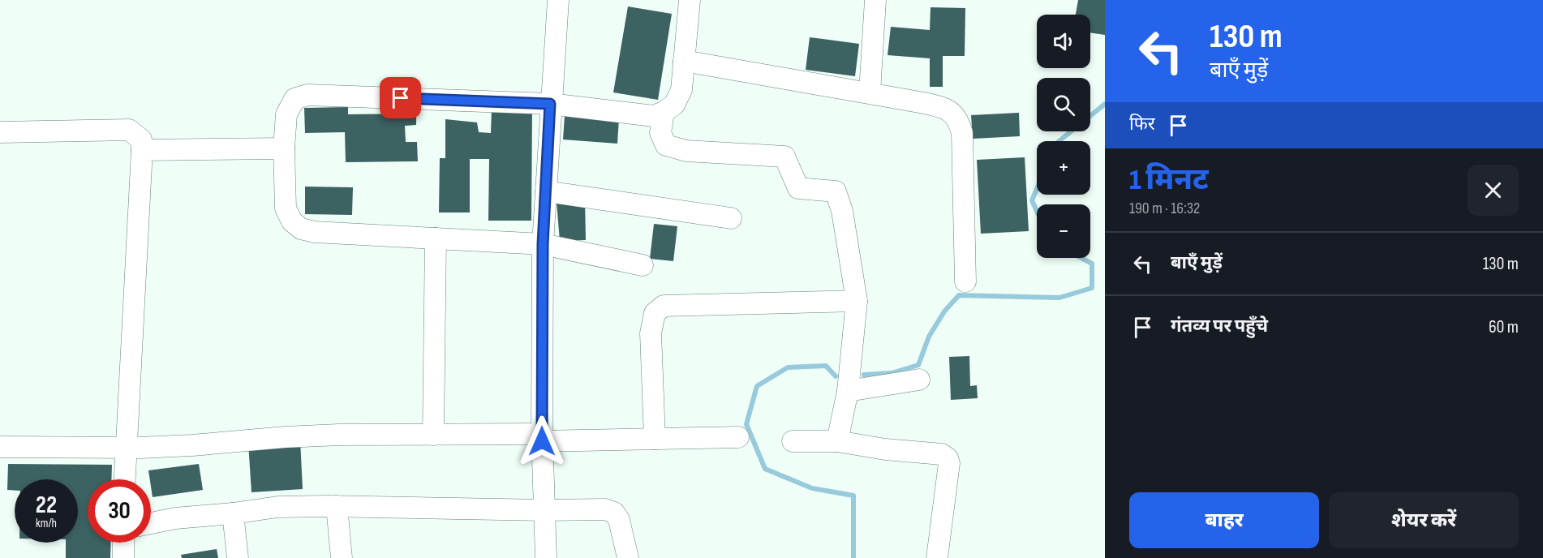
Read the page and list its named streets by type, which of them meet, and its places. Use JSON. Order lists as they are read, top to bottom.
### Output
{
  "page": {
    "turn": ["130 m", "बाएँ मुड़ें"],
    "map_buttons": ["+", "−"],
    "then": "फिर",
    "heading": ["1 मिनट", "190 m · 16:32"],
    "list": [
      {
        "name": "बाएँ मुड़ें",
        "value": "130 m"
      },
      {
        "name": "गंतव्य पर पहुँचे",
        "value": "60 m"
      }
    ],
    "speed": "22 km/h",
    "limit": "30",
    "buttons": ["बाहर", "शेयर करें"]
  }
}
